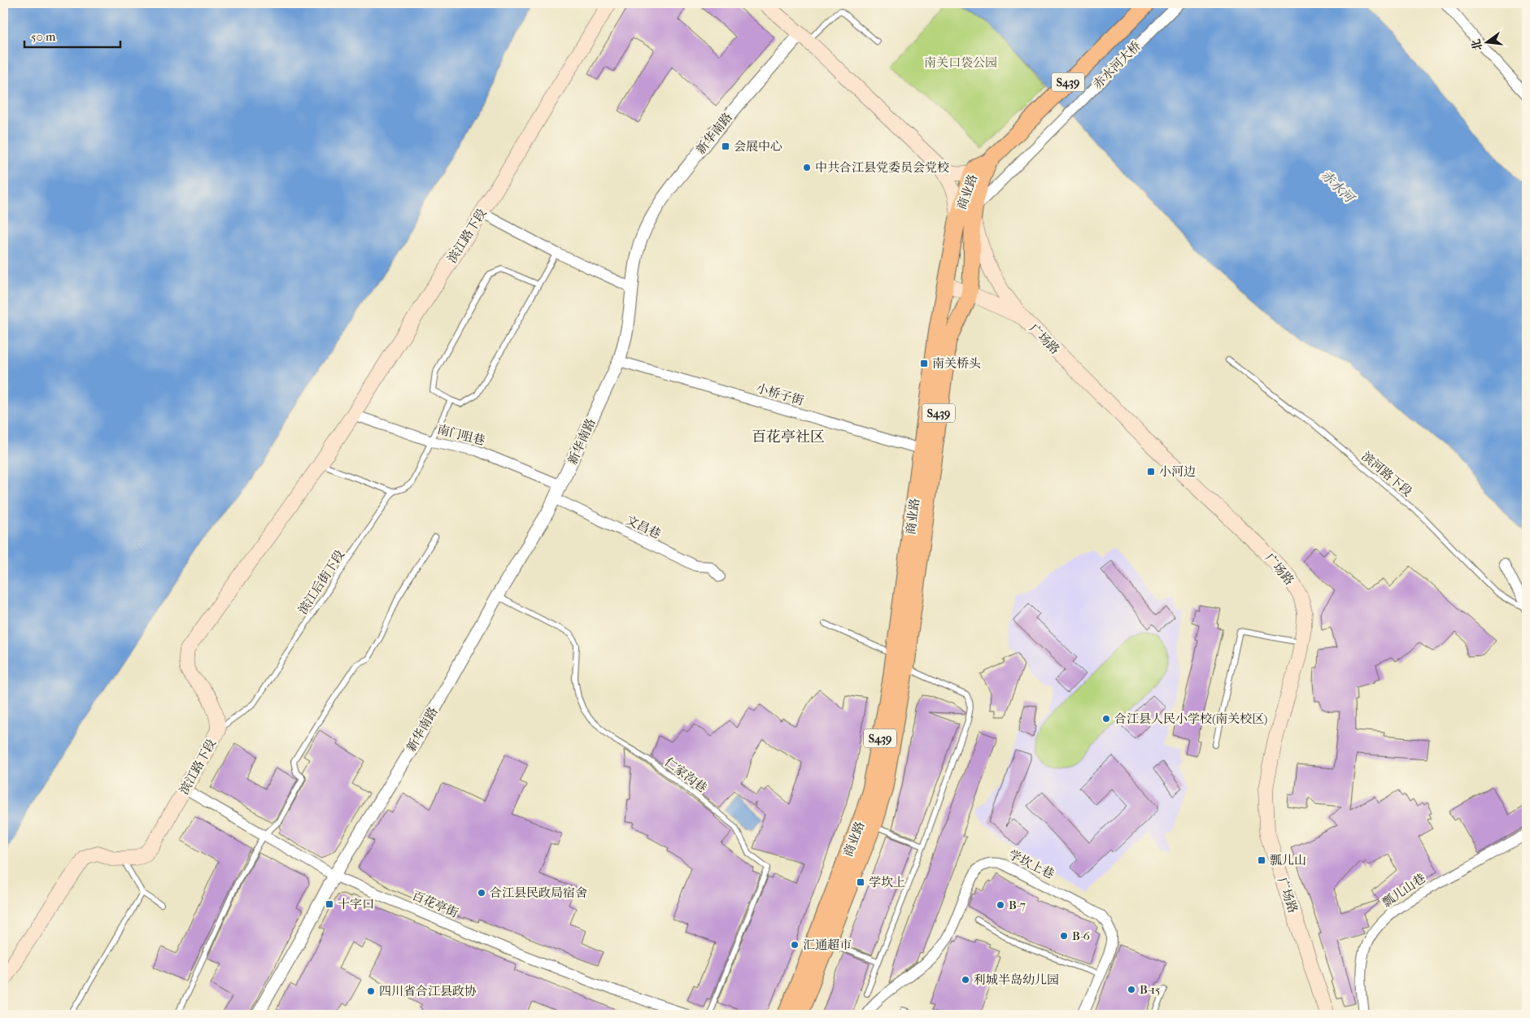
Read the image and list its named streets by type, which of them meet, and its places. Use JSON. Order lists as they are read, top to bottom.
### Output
{
  "streets": {
    "main road": [
      "赤水河大桥",
      "S439",
      "商业路",
      "滨江路下段",
      "广场路"
    ],
    "street": [
      "新华南路",
      "小桥子街",
      "南门咀巷",
      "文昌巷",
      "学坎上巷",
      "瓢儿山巷",
      "百花亭街"
    ],
    "lane": ["滨河路下段", "滨江后街下段", "仁家沟巷"]
  },
  "crossings": [
    ["赤水河大桥", "商业路"],
    ["新华南路", "小桥子街"],
    ["新华南路", "南门咀巷"],
    ["新华南路", "文昌巷"],
    ["新华南路", "仁家沟巷"],
    ["新华南路", "百花亭街"],
    ["商业路", "广场路"],
    ["商业路", "小桥子街"],
    ["滨江路下段", "南门咀巷"],
    ["滨江路下段", "滨江后街下段"],
    ["滨江路下段", "百花亭街"],
    ["南门咀巷", "滨江后街下段"]
  ],
  "districts": ["百花亭社区"],
  "water": ["赤水河"],
  "parks": ["南关口袋公园"],
  "places": {
    "transit": [
      "会展中心",
      "南关桥头",
      "小河边",
      "瓢儿山",
      "学坎上",
      "十字口"
    ],
    "other": [
      "中共合江县党委员会党校",
      "合江县人民小学校(南关校区)",
      "合江县民政局宿舍",
      "B-7",
      "B-6",
      "汇通超市",
      "利城半岛幼儿园",
      "B-15",
      "四川省合江县政协"
    ]
  },
  "scale_bar": "50 m",
  "north": "left"
}
